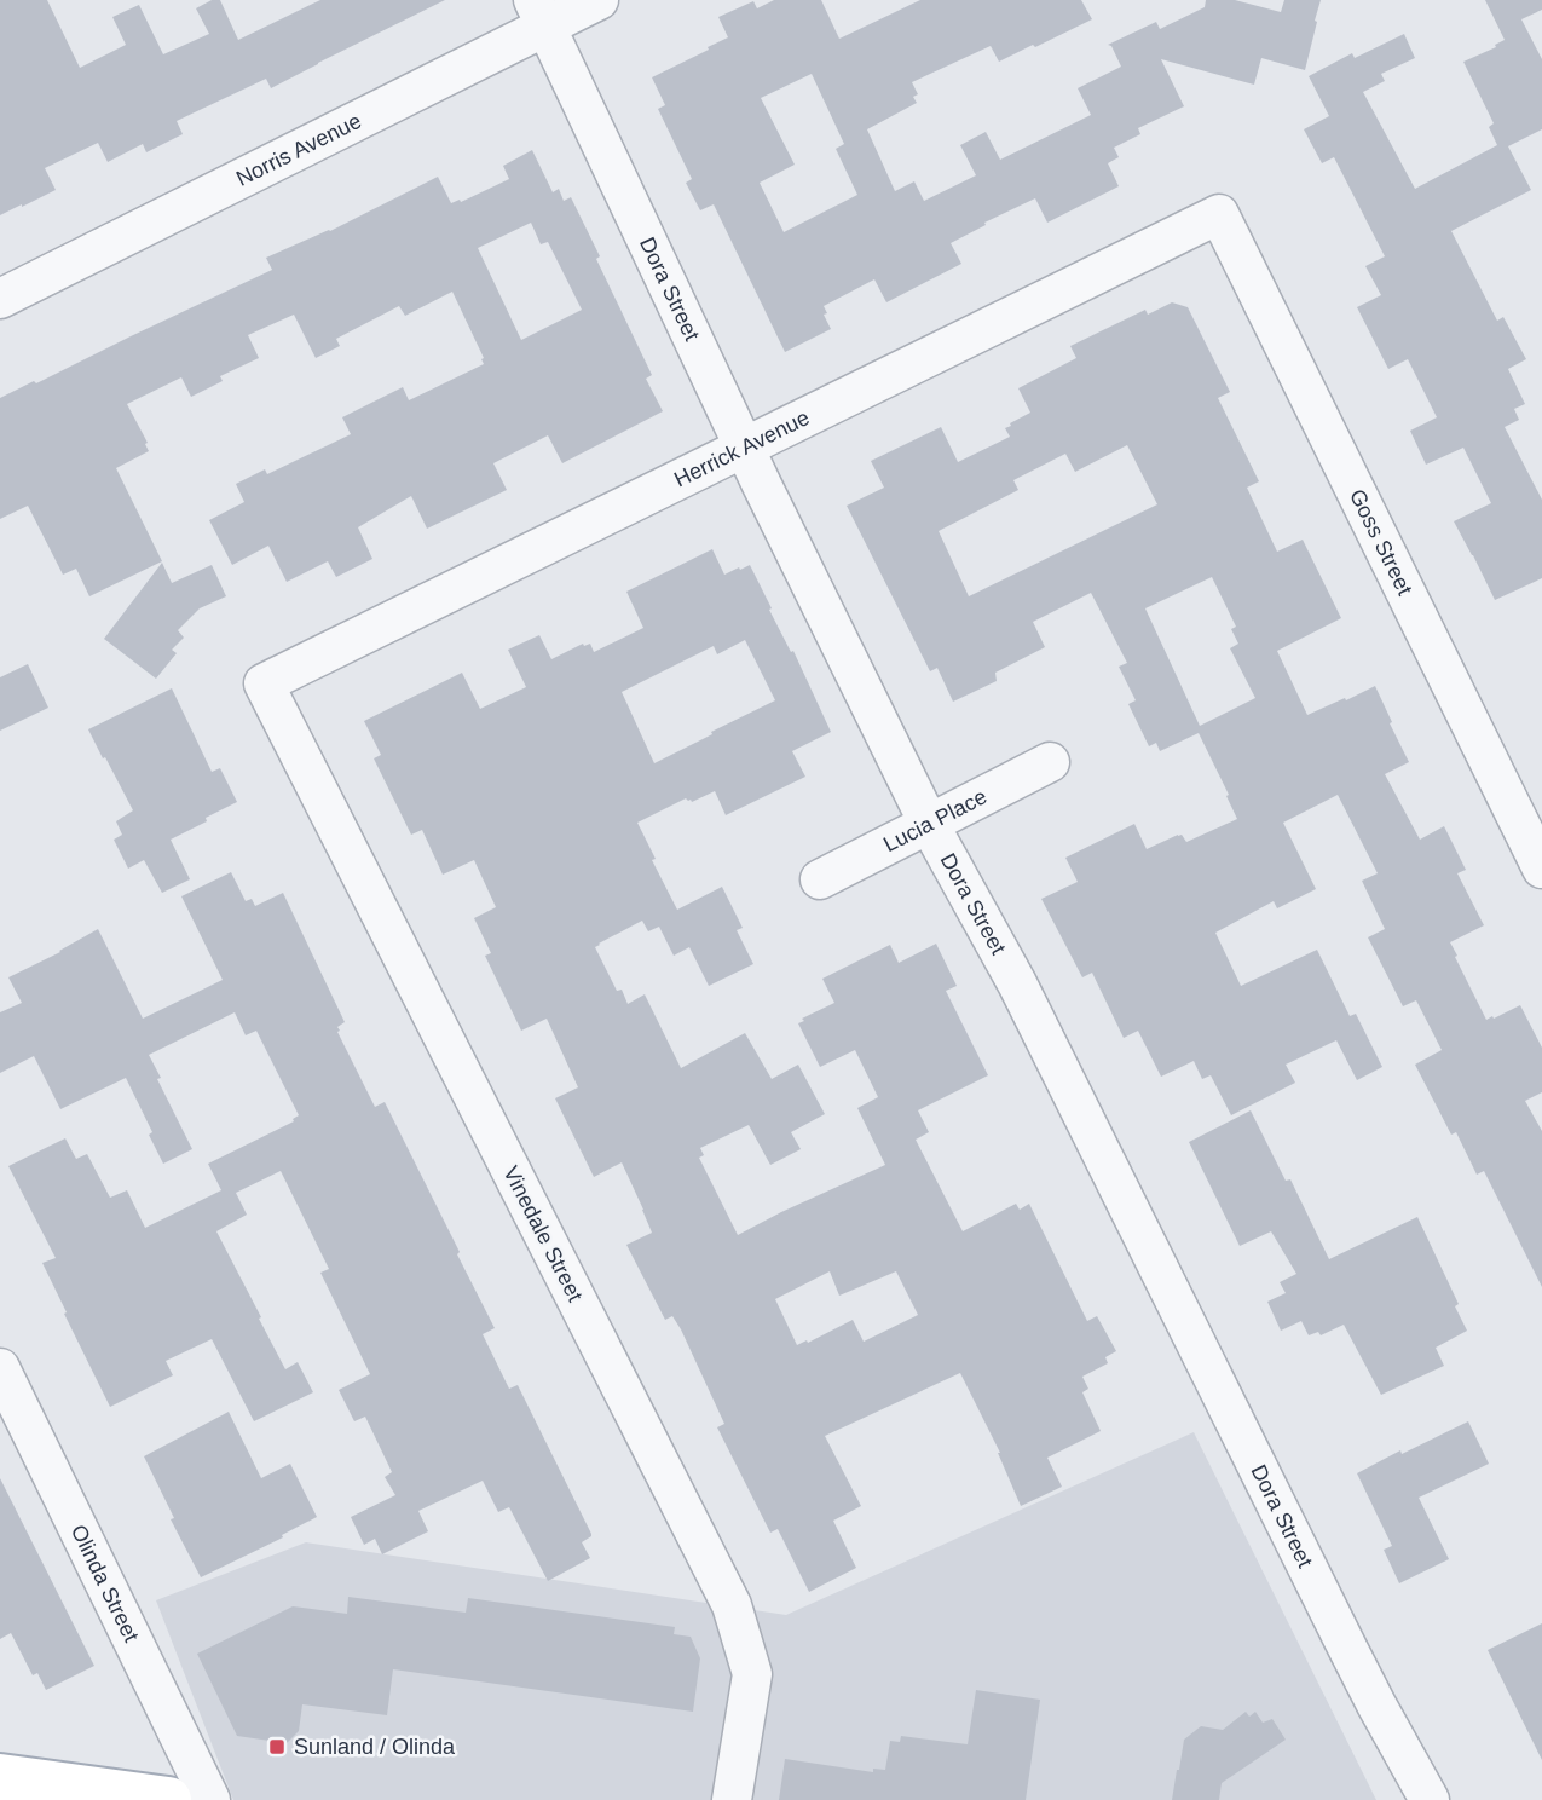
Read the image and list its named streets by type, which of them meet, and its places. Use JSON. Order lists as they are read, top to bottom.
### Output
{
  "streets": {
    "street": [
      "Norris Avenue",
      "Dora Street",
      "Herrick Avenue",
      "Goss Street",
      "Lucia Place",
      "Vinedale Street",
      "Olinda Street"
    ]
  },
  "crossings": [
    ["Norris Avenue", "Dora Street"],
    ["Dora Street", "Herrick Avenue"],
    ["Dora Street", "Lucia Place"],
    ["Herrick Avenue", "Goss Street"],
    ["Herrick Avenue", "Vinedale Street"]
  ],
  "places": {
    "transit": ["Sunland / Olinda"]
  }
}
